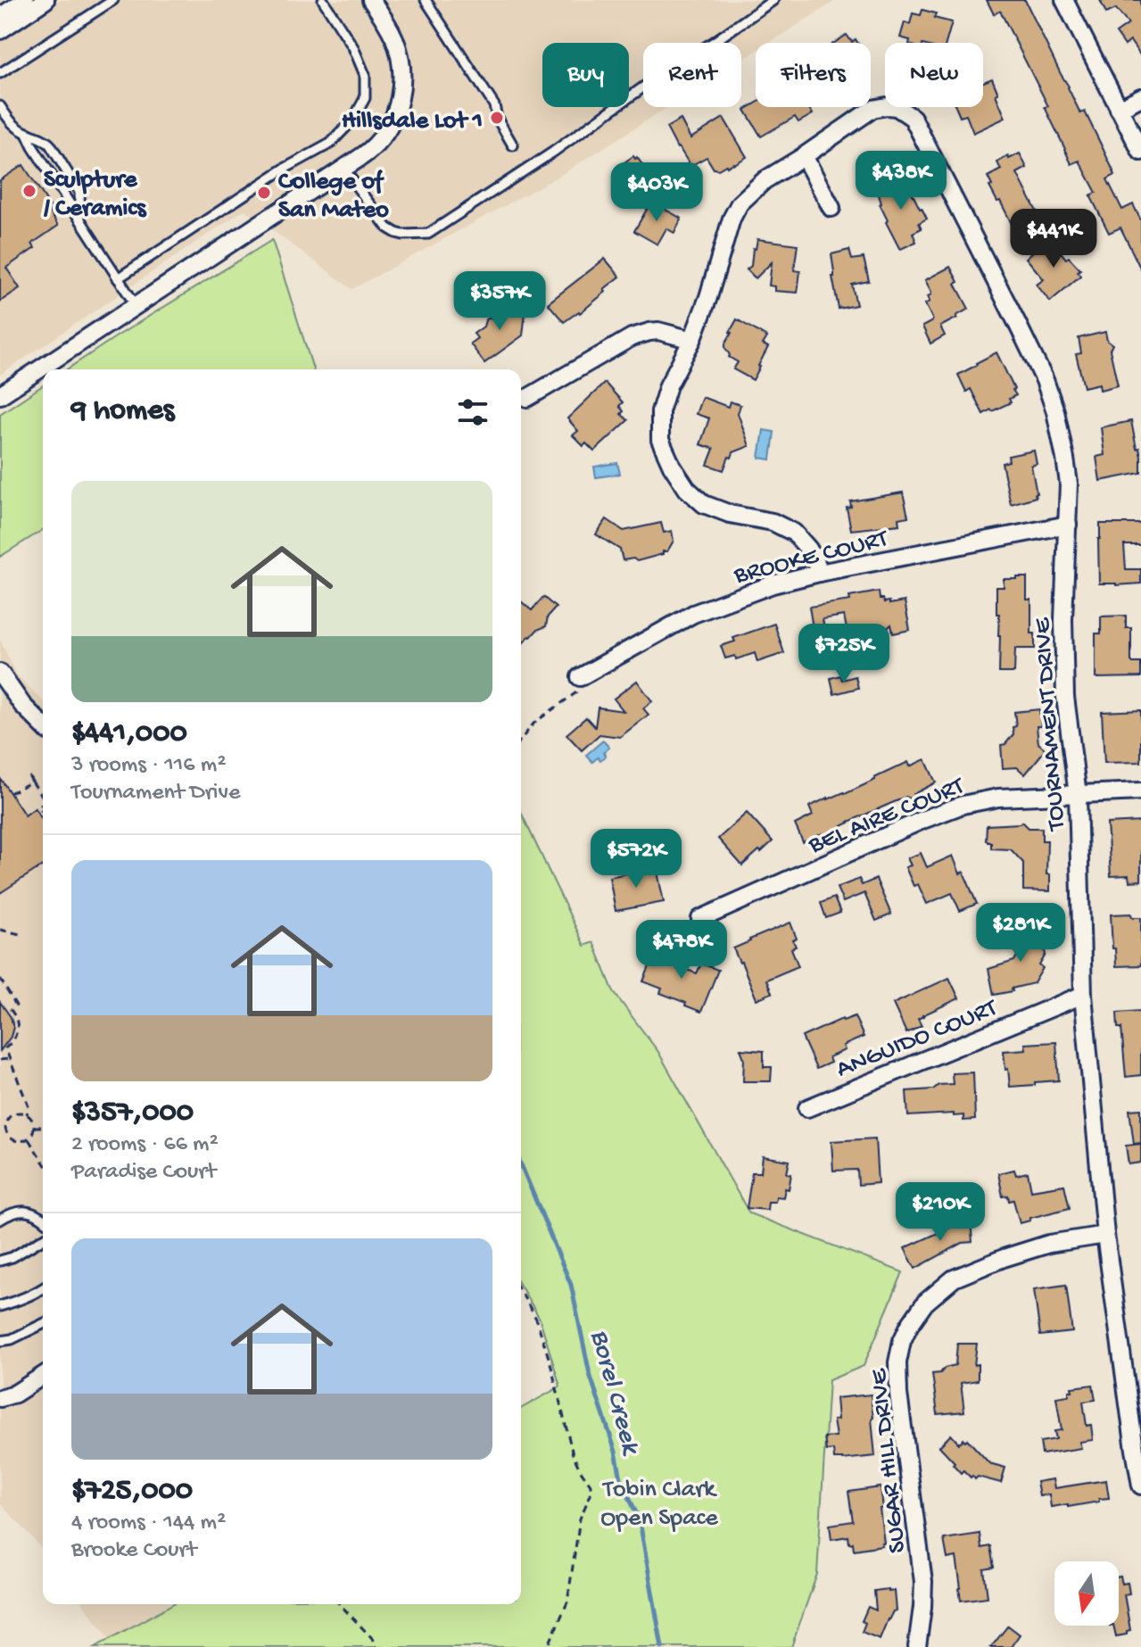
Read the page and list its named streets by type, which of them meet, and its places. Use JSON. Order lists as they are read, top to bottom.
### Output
{
  "streets": {
    "street": [
      "BROOKE COURT",
      "TOURNAMENT DRIVE",
      "BEL AIRE COURT",
      "ANGUIDO COURT",
      "SUGAR HILL DRIVE"
    ]
  },
  "crossings": [
    ["BROOKE COURT", "TOURNAMENT DRIVE"],
    ["TOURNAMENT DRIVE", "BEL AIRE COURT"],
    ["TOURNAMENT DRIVE", "ANGUIDO COURT"],
    ["TOURNAMENT DRIVE", "SUGAR HILL DRIVE"]
  ],
  "water": ["Borel Creek"],
  "parks": ["Tobin Clark Open Space"],
  "places": ["Hillsdale Lot 1", "Sculpture / Ceramics", "College of San Mateo"],
  "north": "bottom",
  "page": {
    "chip": [
      "Buy",
      "Rent",
      "Filters",
      "New"
    ],
    "price": [
      "$438K",
      "$403K",
      "$441K",
      "$357K",
      "$725K",
      "$572K",
      "$281K",
      "$478K",
      "$210K"
    ],
    "heading": "9 homes",
    "list": [
      {
        "name": "$441,000",
        "note": "3 rooms · 116 m² · Tournament Drive"
      },
      {
        "name": "$357,000",
        "note": "2 rooms · 66 m² · Paradise Court"
      },
      {
        "name": "$725,000",
        "note": "4 rooms · 144 m² · Brooke Court"
      }
    ]
  }
}
